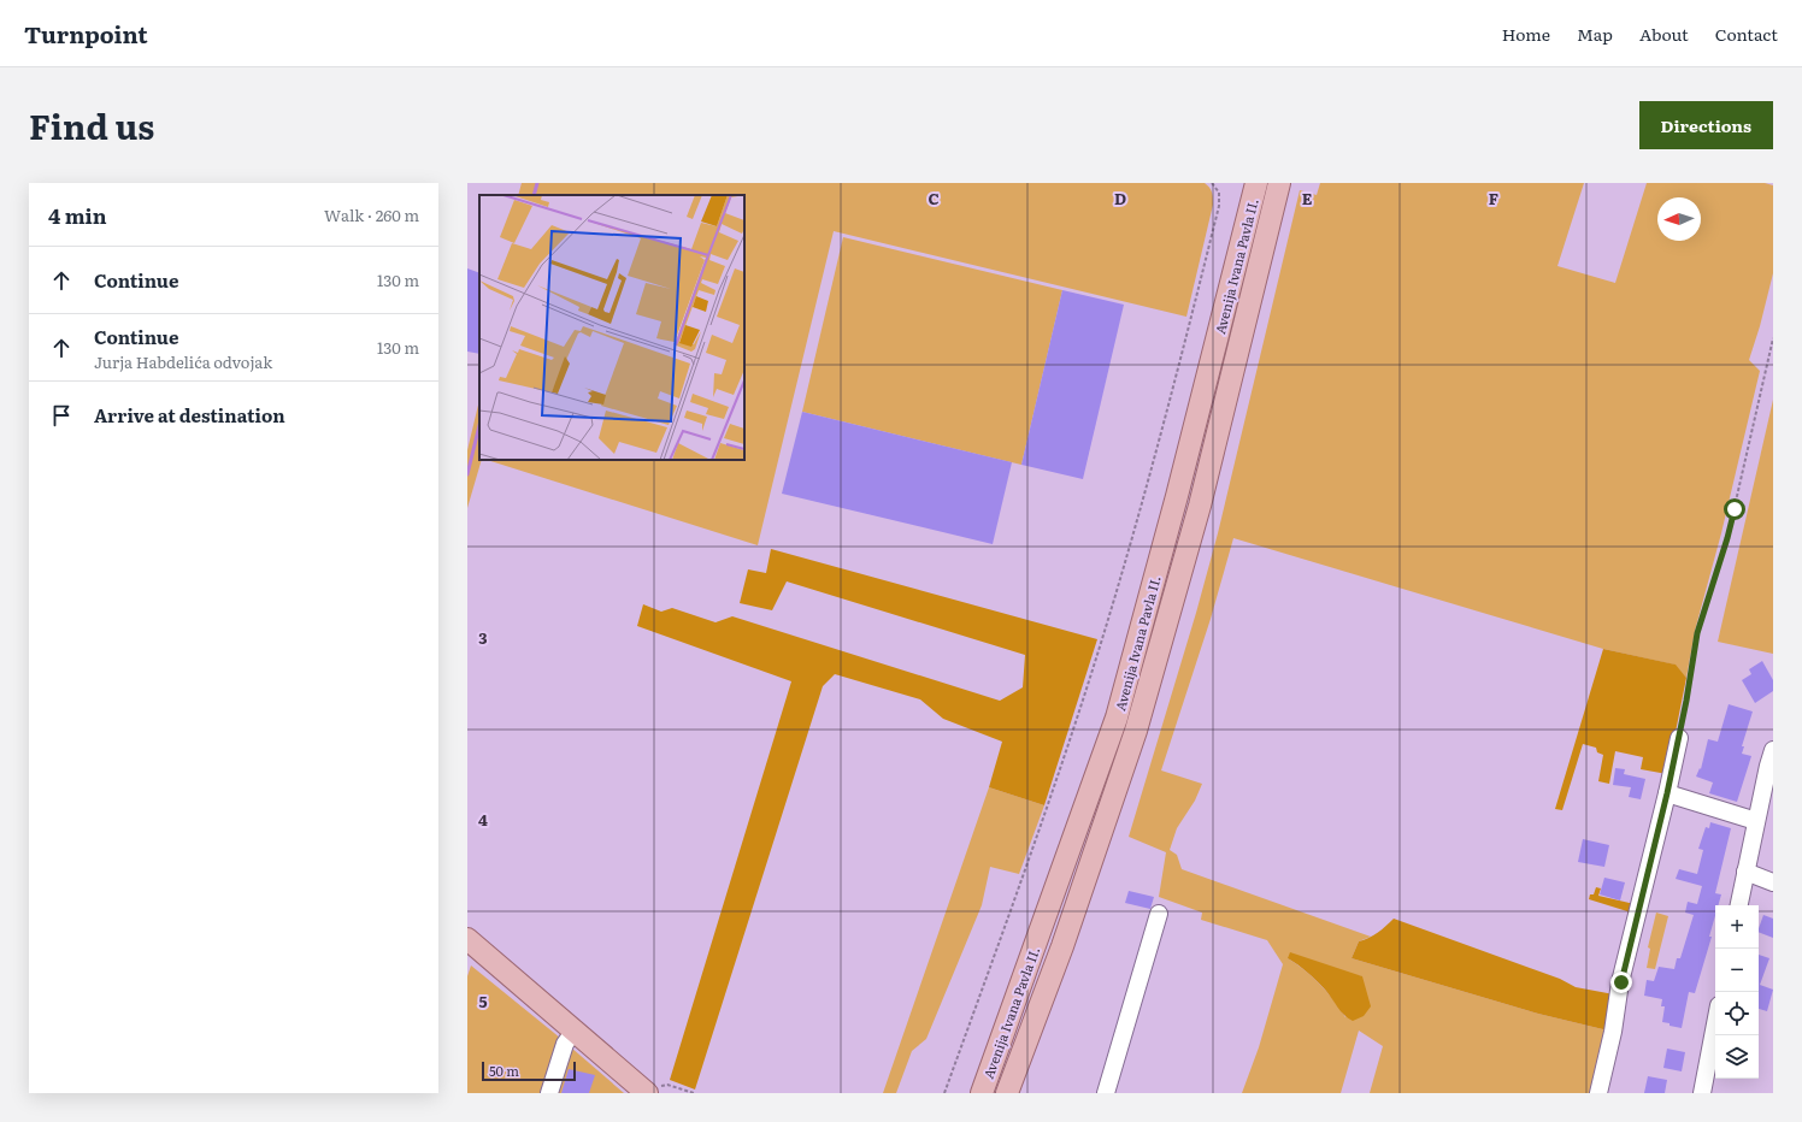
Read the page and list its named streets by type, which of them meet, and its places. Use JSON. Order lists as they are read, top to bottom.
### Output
{
  "streets": {
    "main road": ["Avenija Ivana Pavla II."]
  },
  "scale_bar": "50 m",
  "north": "left",
  "page": {
    "header": "Turnpoint",
    "nav": [
      "Home",
      "Map",
      "About",
      "Contact"
    ],
    "title": "Find us",
    "buttons": "Directions",
    "heading": ["4 min", "Walk · 260 m"],
    "list": [
      ["Continue", "130 m"],
      ["Continue", "Jurja Habdelića odvojak", "130 m"],
      "Arrive at destination"
    ],
    "map_buttons": ["+", "−"],
    "scale": "50 m"
  },
  "grid": {
    "columns": [
      "C",
      "D",
      "E",
      "F"
    ],
    "rows": ["3", "4", "5"]
  }
}
